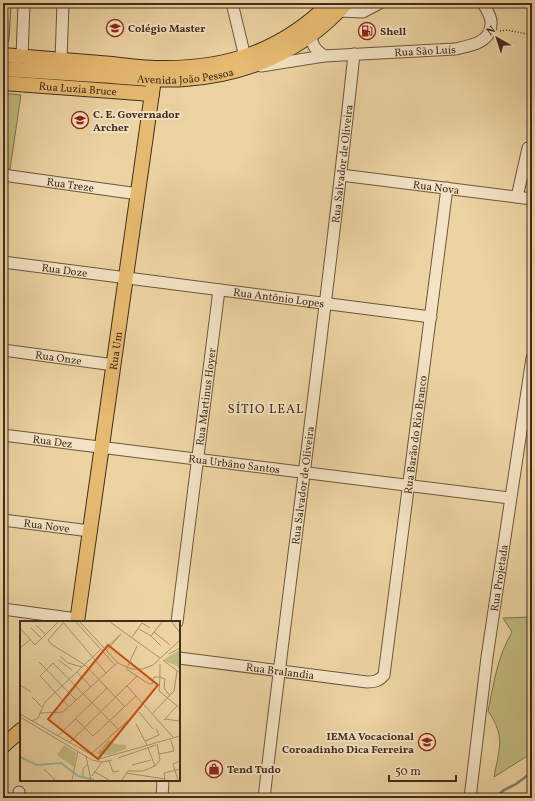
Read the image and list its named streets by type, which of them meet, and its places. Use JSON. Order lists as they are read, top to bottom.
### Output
{
  "streets": {
    "main road": ["Avenida João Pessoa", "Rua Luzia Bruce", "Rua Um"],
    "street": [
      "Rua São Luís",
      "Rua Salvador de Oliveira",
      "Rua Treze",
      "Rua Nova",
      "Rua Doze",
      "Rua Antônio Lopes",
      "Rua Onze",
      "Rua Martinus Hoyer",
      "Rua Barão do Rio Branco",
      "Rua Dez",
      "Rua Urbâno Santos",
      "Rua Nove",
      "Rua Projetada",
      "Rua Bralandia"
    ]
  },
  "crossings": [
    ["Rua São Luís", "Avenida João Pessoa"],
    ["Rua São Luís", "Rua Salvador de Oliveira"],
    ["Avenida João Pessoa", "Rua Um"],
    ["Rua Luzia Bruce", "Rua Um"],
    ["Rua Salvador de Oliveira", "Rua Nova"],
    ["Rua Salvador de Oliveira", "Rua Antônio Lopes"],
    ["Rua Salvador de Oliveira", "Rua Urbâno Santos"],
    ["Rua Salvador de Oliveira", "Rua Bralandia"],
    ["Rua Treze", "Rua Um"],
    ["Rua Nova", "Rua Barão do Rio Branco"],
    ["Rua Doze", "Rua Antônio Lopes"],
    ["Rua Doze", "Rua Um"],
    ["Rua Antônio Lopes", "Rua Um"],
    ["Rua Antônio Lopes", "Rua Martinus Hoyer"],
    ["Rua Antônio Lopes", "Rua Barão do Rio Branco"],
    ["Rua Um", "Rua Onze"],
    ["Rua Um", "Rua Dez"],
    ["Rua Um", "Rua Urbâno Santos"],
    ["Rua Um", "Rua Nove"],
    ["Rua Martinus Hoyer", "Rua Urbâno Santos"],
    ["Rua Barão do Rio Branco", "Rua Urbâno Santos"],
    ["Rua Barão do Rio Branco", "Rua Bralandia"],
    ["Rua Dez", "Rua Urbâno Santos"],
    ["Rua Urbâno Santos", "Rua Projetada"]
  ],
  "districts": ["SÍTIO LEAL"],
  "places": {
    "school or university": ["Colégio Master", "C. E. Governador Archer", "IEMA Vocacional Coroadinho Dica Ferreira"],
    "fuel station": ["Shell"],
    "shop": ["Tend Tudo"]
  },
  "scale_bar": "50 m",
  "north": "top left"
}
